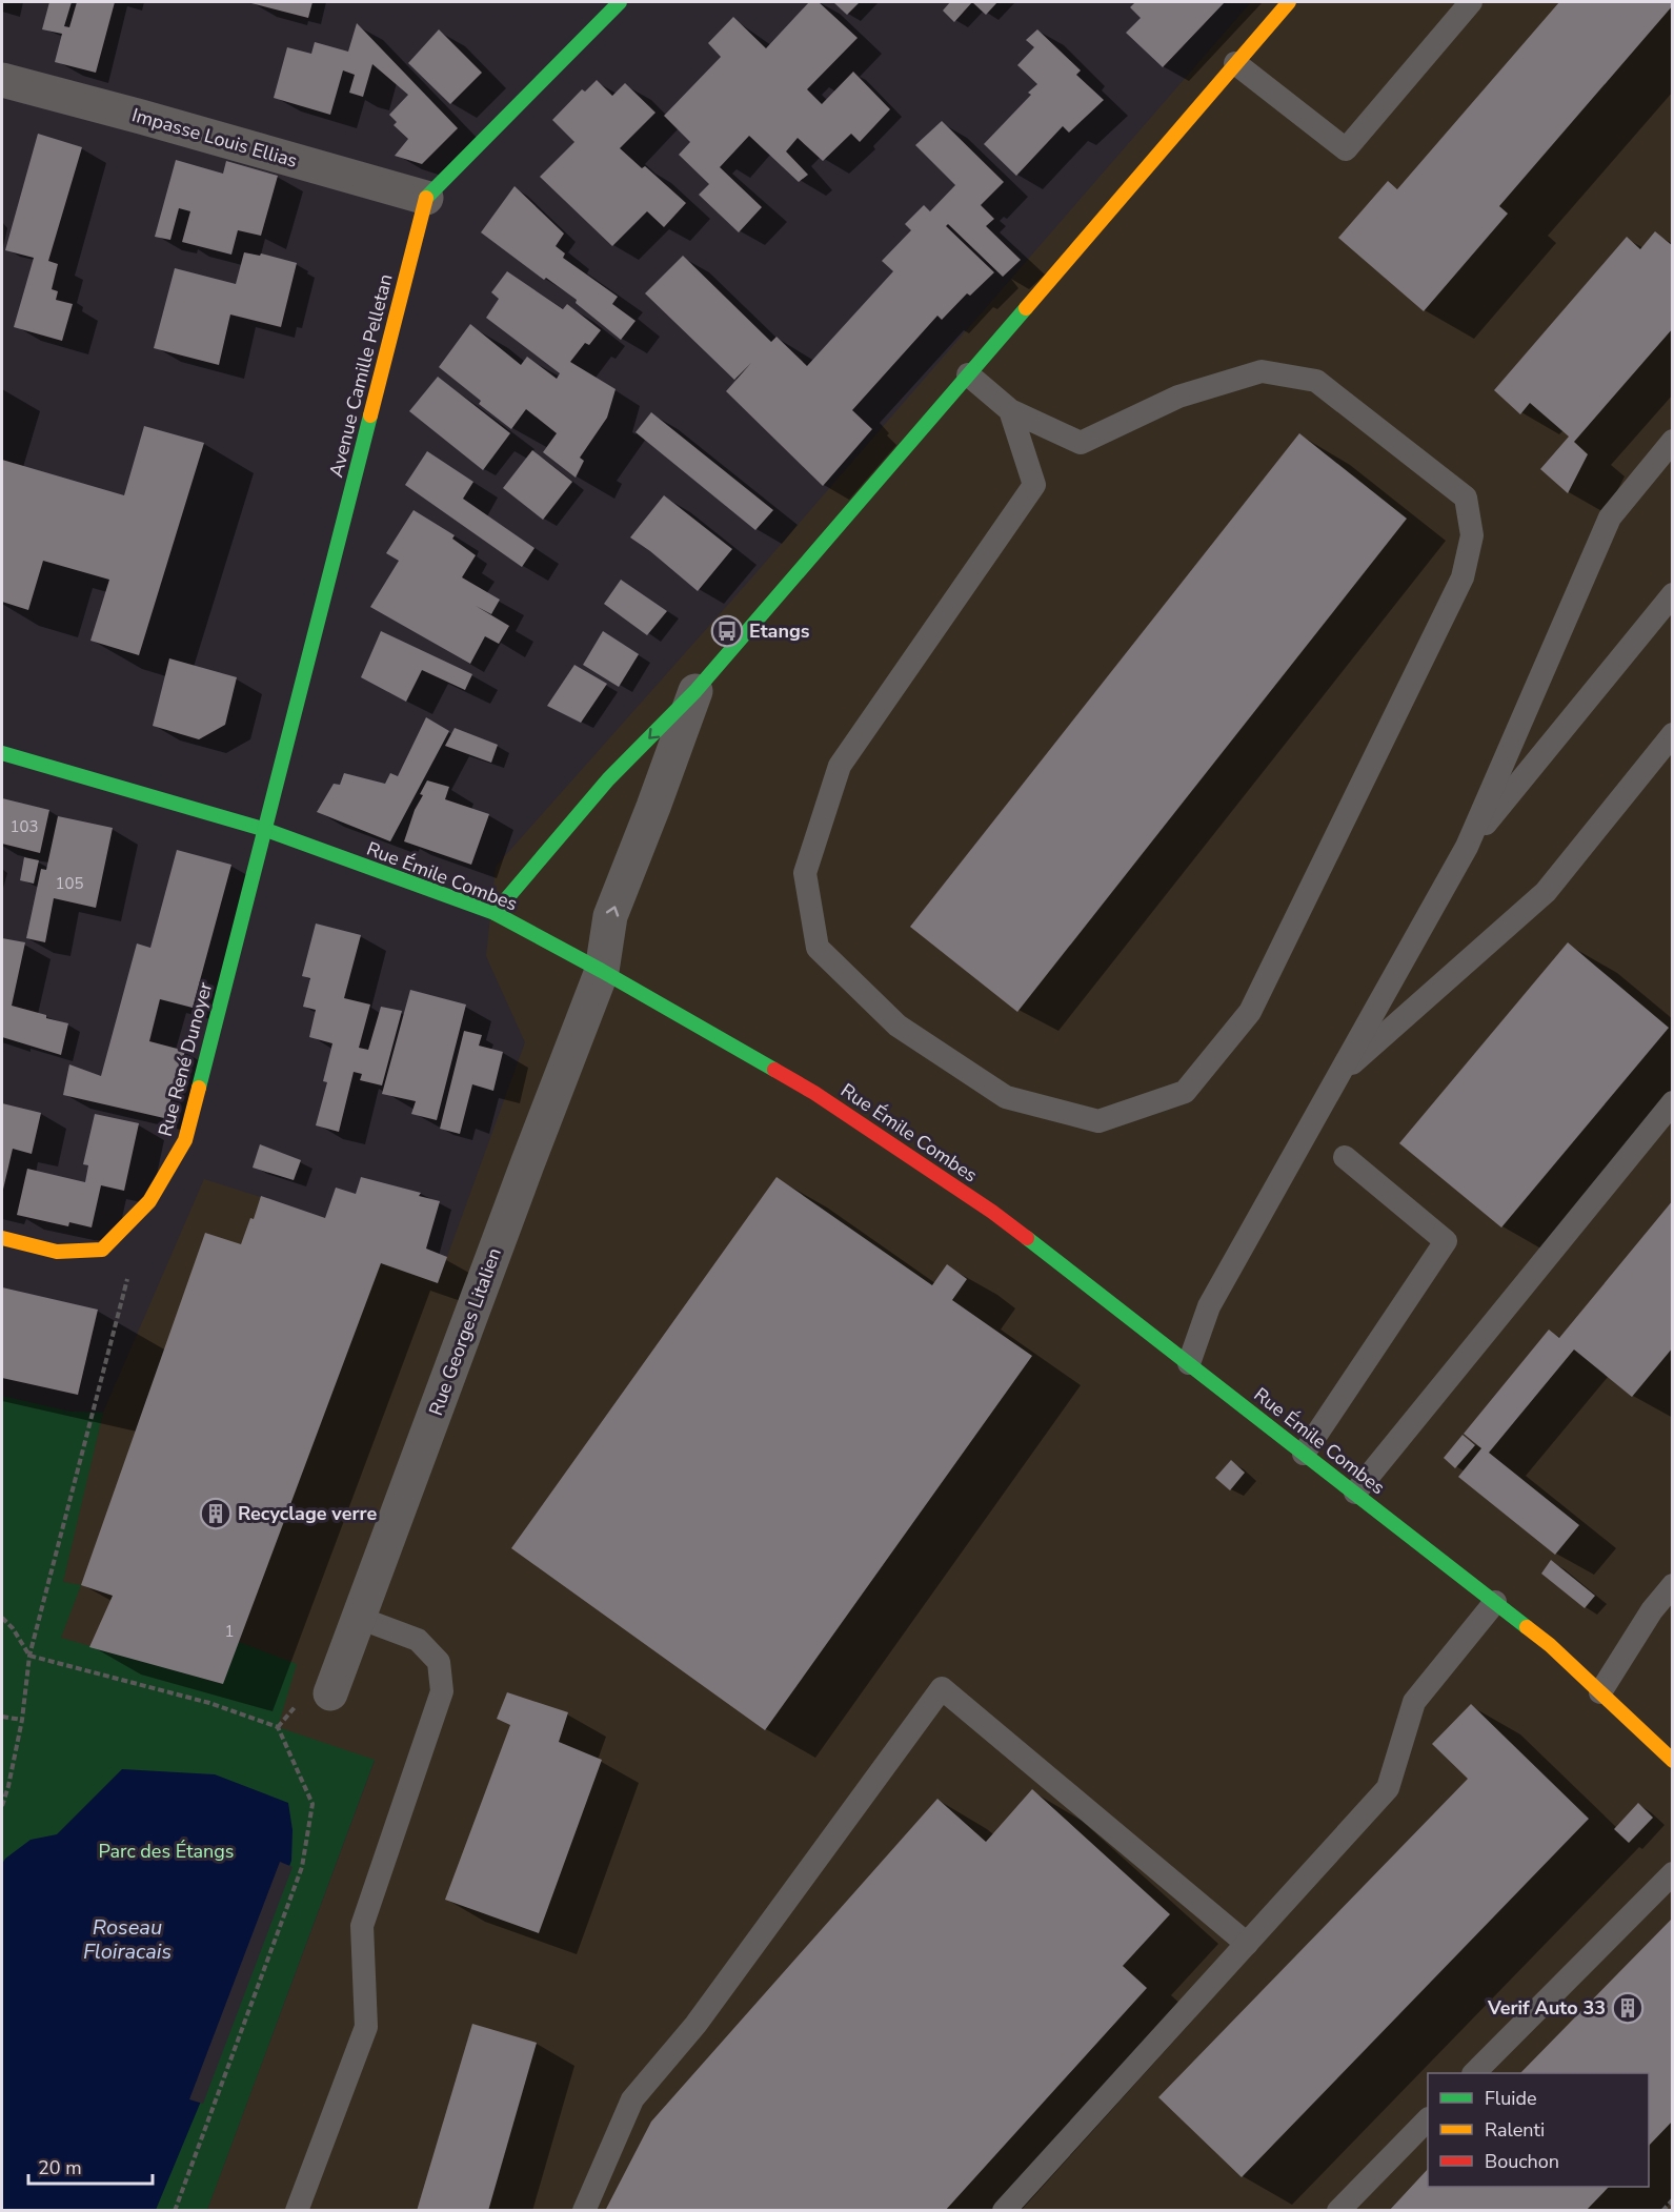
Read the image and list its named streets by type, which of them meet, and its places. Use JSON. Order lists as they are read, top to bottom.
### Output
{
  "streets": {
    "street": [
      "Impasse Louis Ellias",
      "Avenue Camille Pelletan",
      "Rue Émile Combes",
      "Rue René Dunoyer",
      "Rue Georges Litalien"
    ]
  },
  "crossings": [
    ["Impasse Louis Ellias", "Avenue Camille Pelletan"],
    ["Avenue Camille Pelletan", "Rue Émile Combes"],
    ["Avenue Camille Pelletan", "Rue René Dunoyer"],
    ["Rue Émile Combes", "Rue René Dunoyer"],
    ["Rue Émile Combes", "Rue Georges Litalien"]
  ],
  "water": ["Roseau Floiracais"],
  "parks": ["Parc des Étangs"],
  "places": {
    "bus stop": ["Etangs"],
    "building": ["Recyclage verre", "Verif Auto 33"]
  },
  "house_numbers": ["103", "105", "1"],
  "legend": ["Fluide", "Ralenti", "Bouchon"],
  "scale_bar": "20 m"
}
